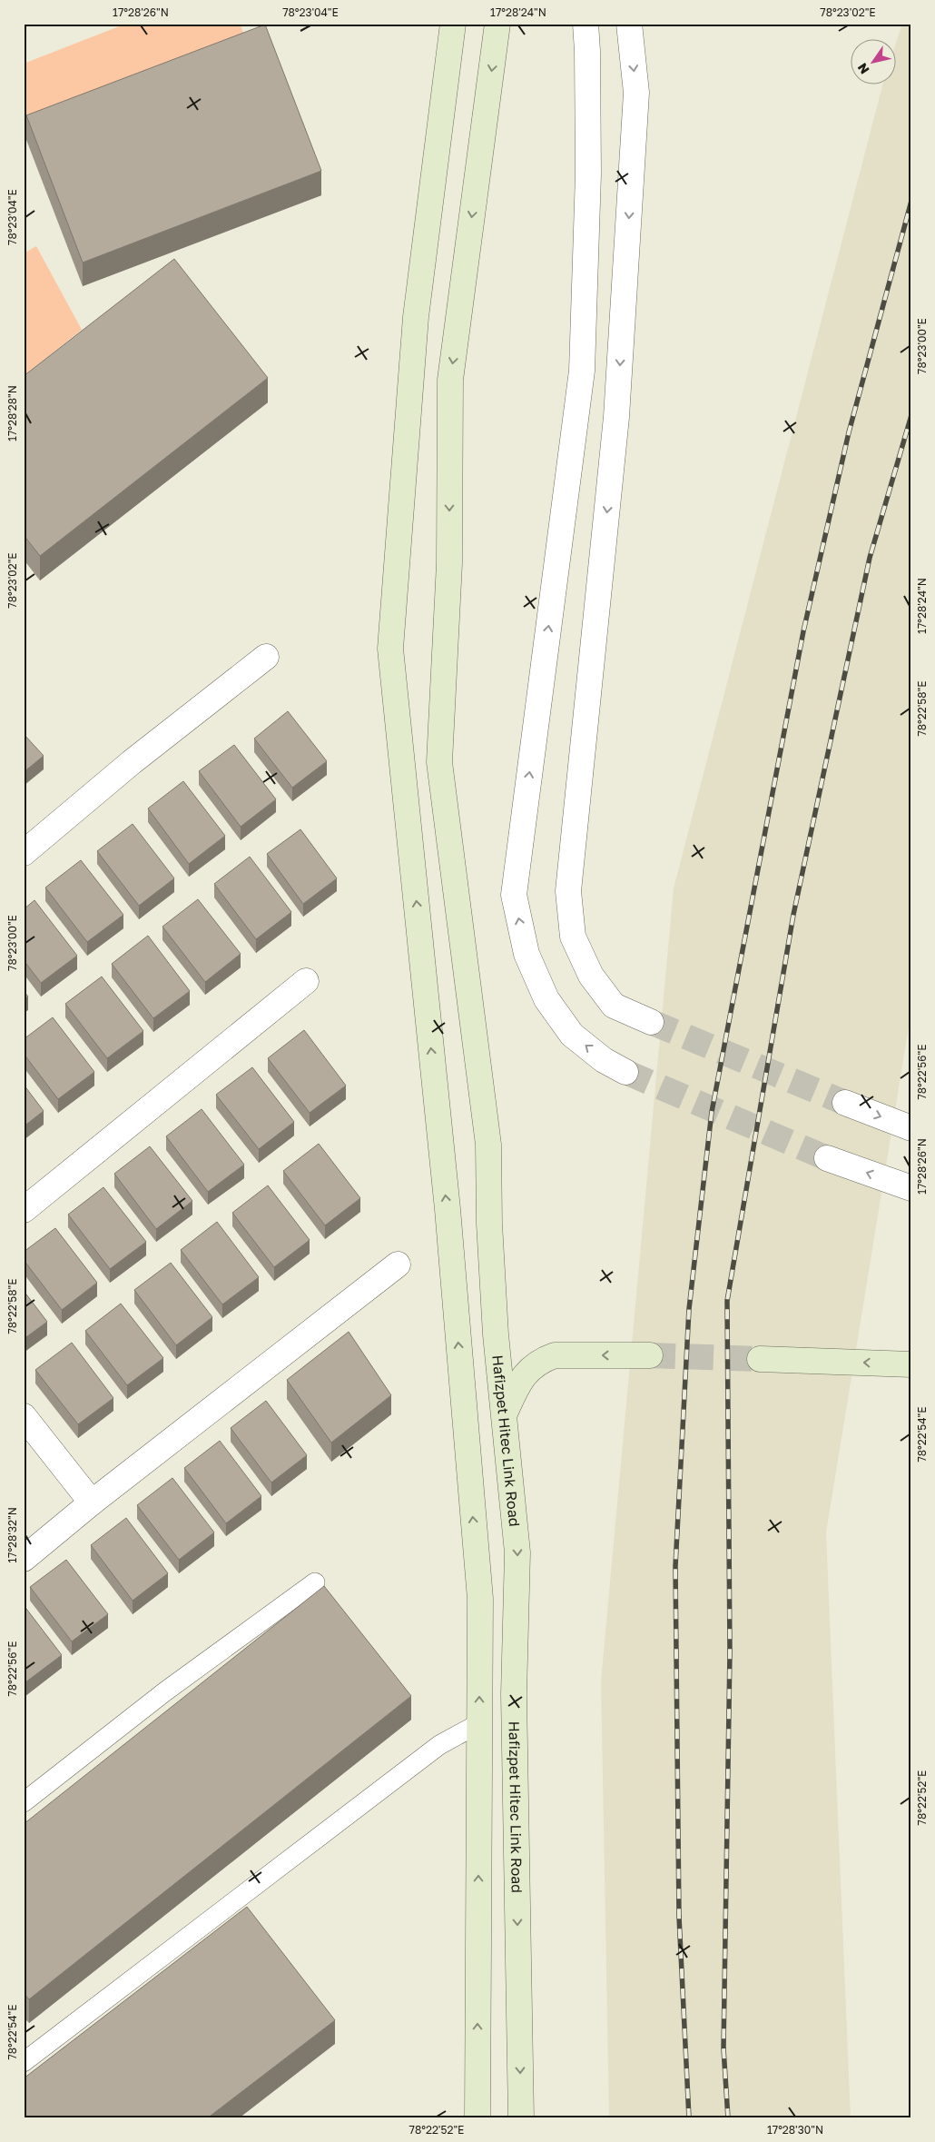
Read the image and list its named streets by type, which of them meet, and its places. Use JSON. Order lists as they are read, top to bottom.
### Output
{
  "streets": {
    "main road": ["Hafizpet Hitec Link Road"]
  },
  "north": "bottom left",
  "coordinates": [
    "17°28'26\"N",
    "78°23'04\"E",
    "17°28'24\"N",
    "78°23'02\"E",
    "78°23'00\"E",
    "17°28'28\"N",
    "78°22'58\"E",
    "78°22'56\"E",
    "78°22'54\"E",
    "17°28'32\"N",
    "78°22'52\"E",
    "17°28'30\"N"
  ]
}
